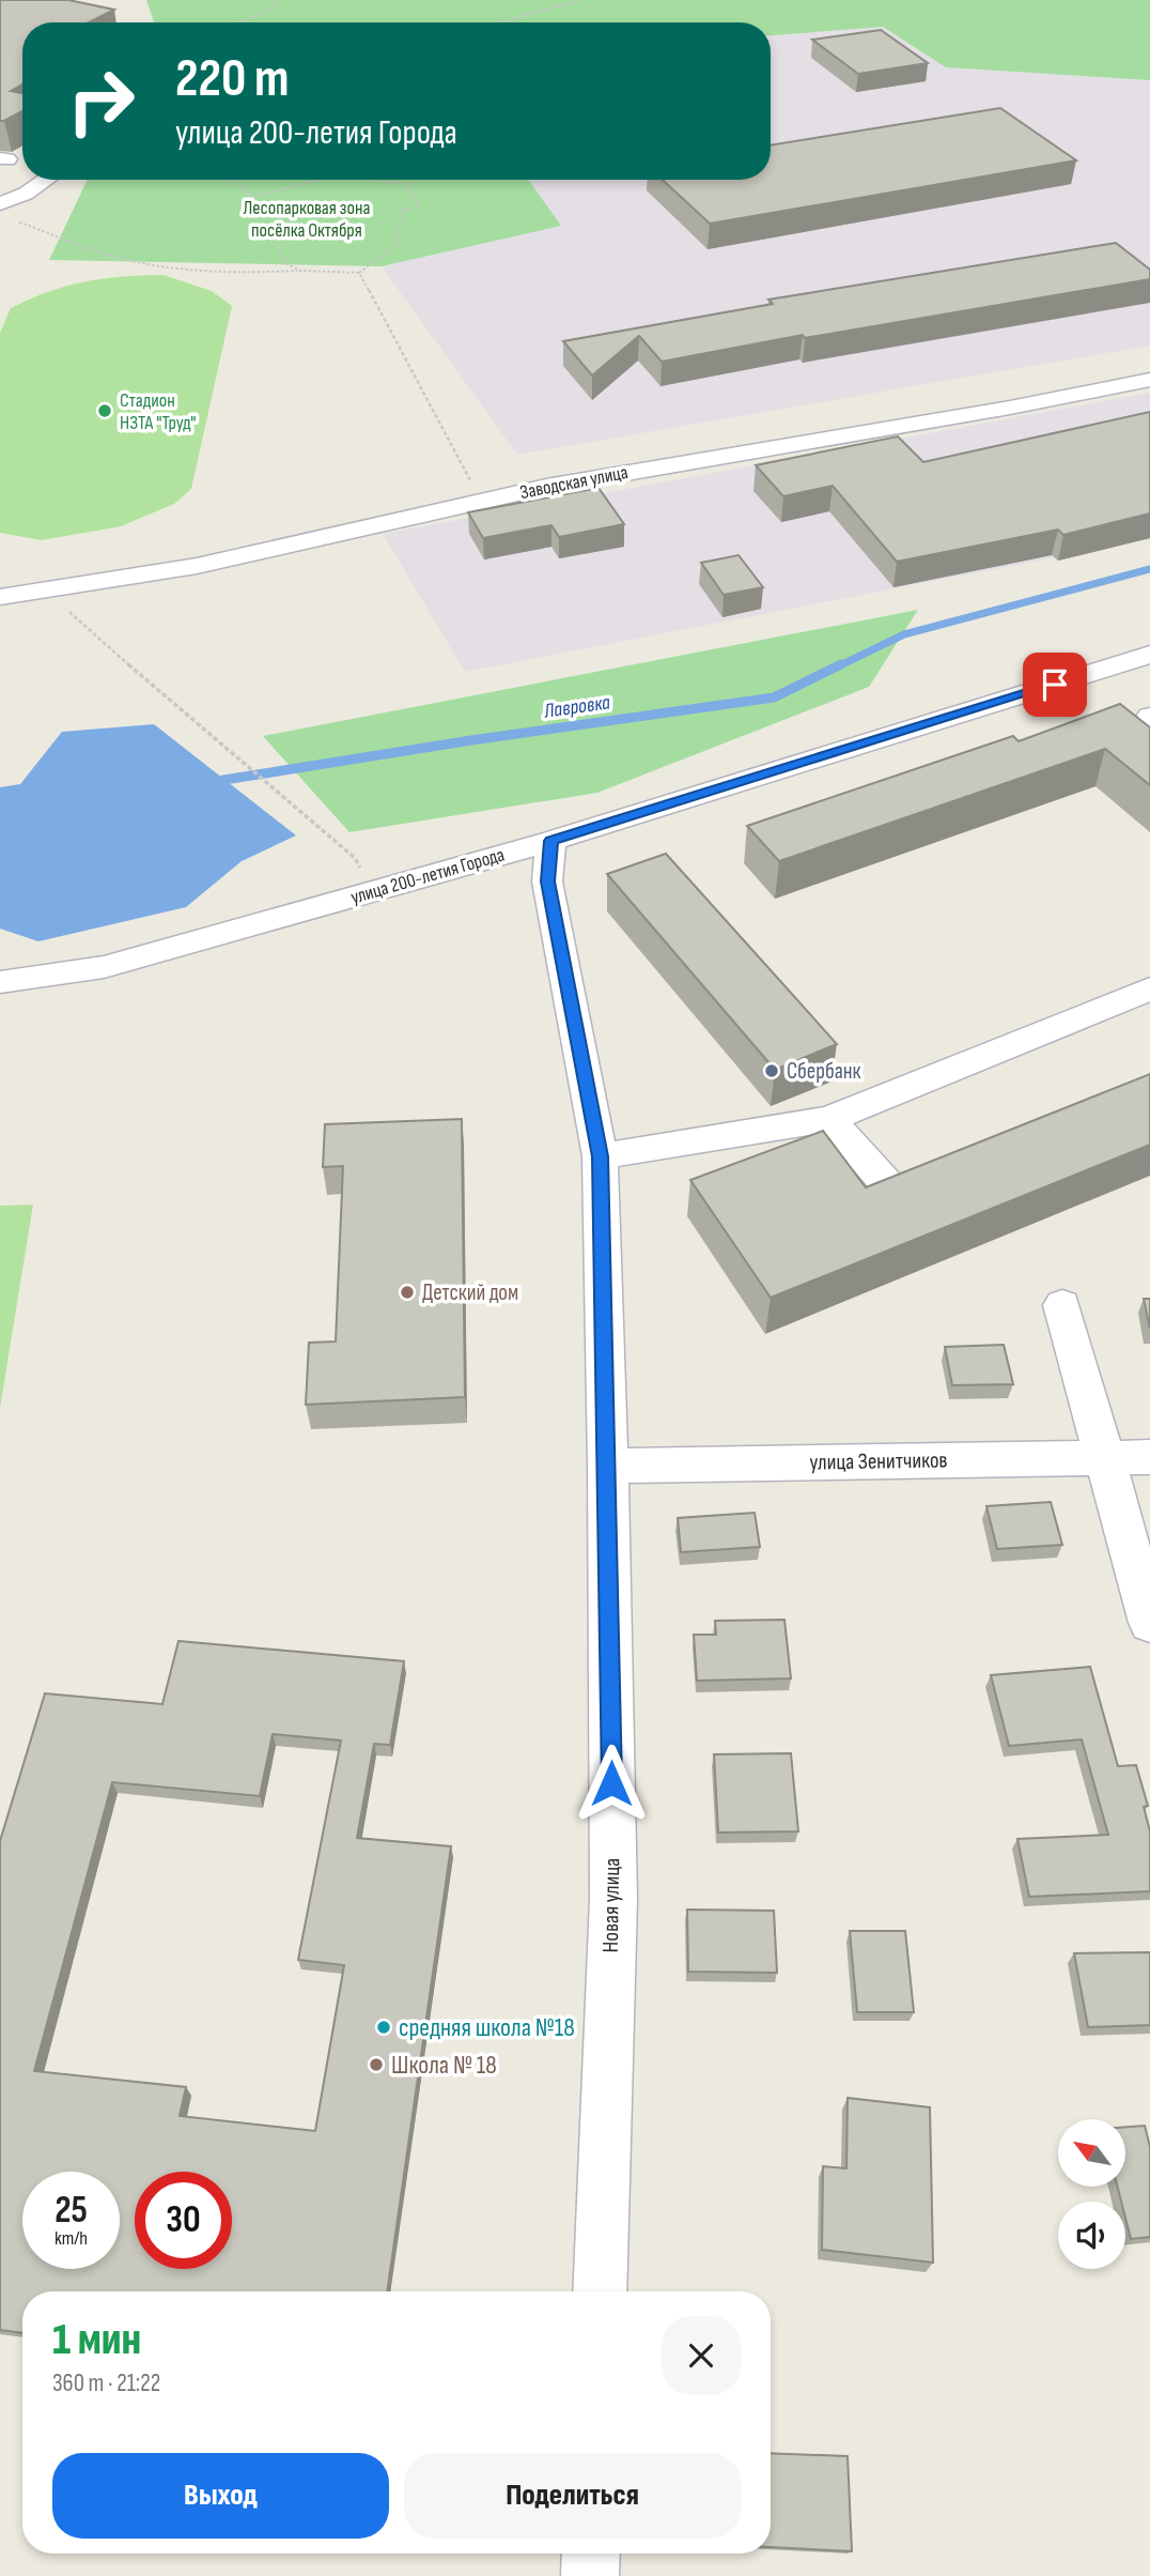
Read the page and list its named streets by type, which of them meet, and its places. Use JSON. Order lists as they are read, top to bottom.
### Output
{
  "streets": {
    "street": [
      "Заводская улица",
      "улица 200-летия Города",
      "улица Зенитчиков",
      "Новая улица"
    ]
  },
  "crossings": [
    ["улица 200-летия Города", "Новая улица"],
    ["улица Зенитчиков", "Новая улица"]
  ],
  "water": ["Лавровка"],
  "parks": ["Лесопарковая зона посёлка Октября"],
  "places": [
    "Стадион НЗТА \"Труд\"",
    "Сбербанк",
    "Детский дом",
    "средняя школа №18",
    "Школа № 18"
  ],
  "north": "top left",
  "page": {
    "turn": ["220 m", "улица 200-летия Города"],
    "speed": "25 km/h",
    "limit": "30",
    "heading": ["1 мин", "360 m · 21:22"],
    "buttons": ["Выход", "Поделиться"]
  }
}
